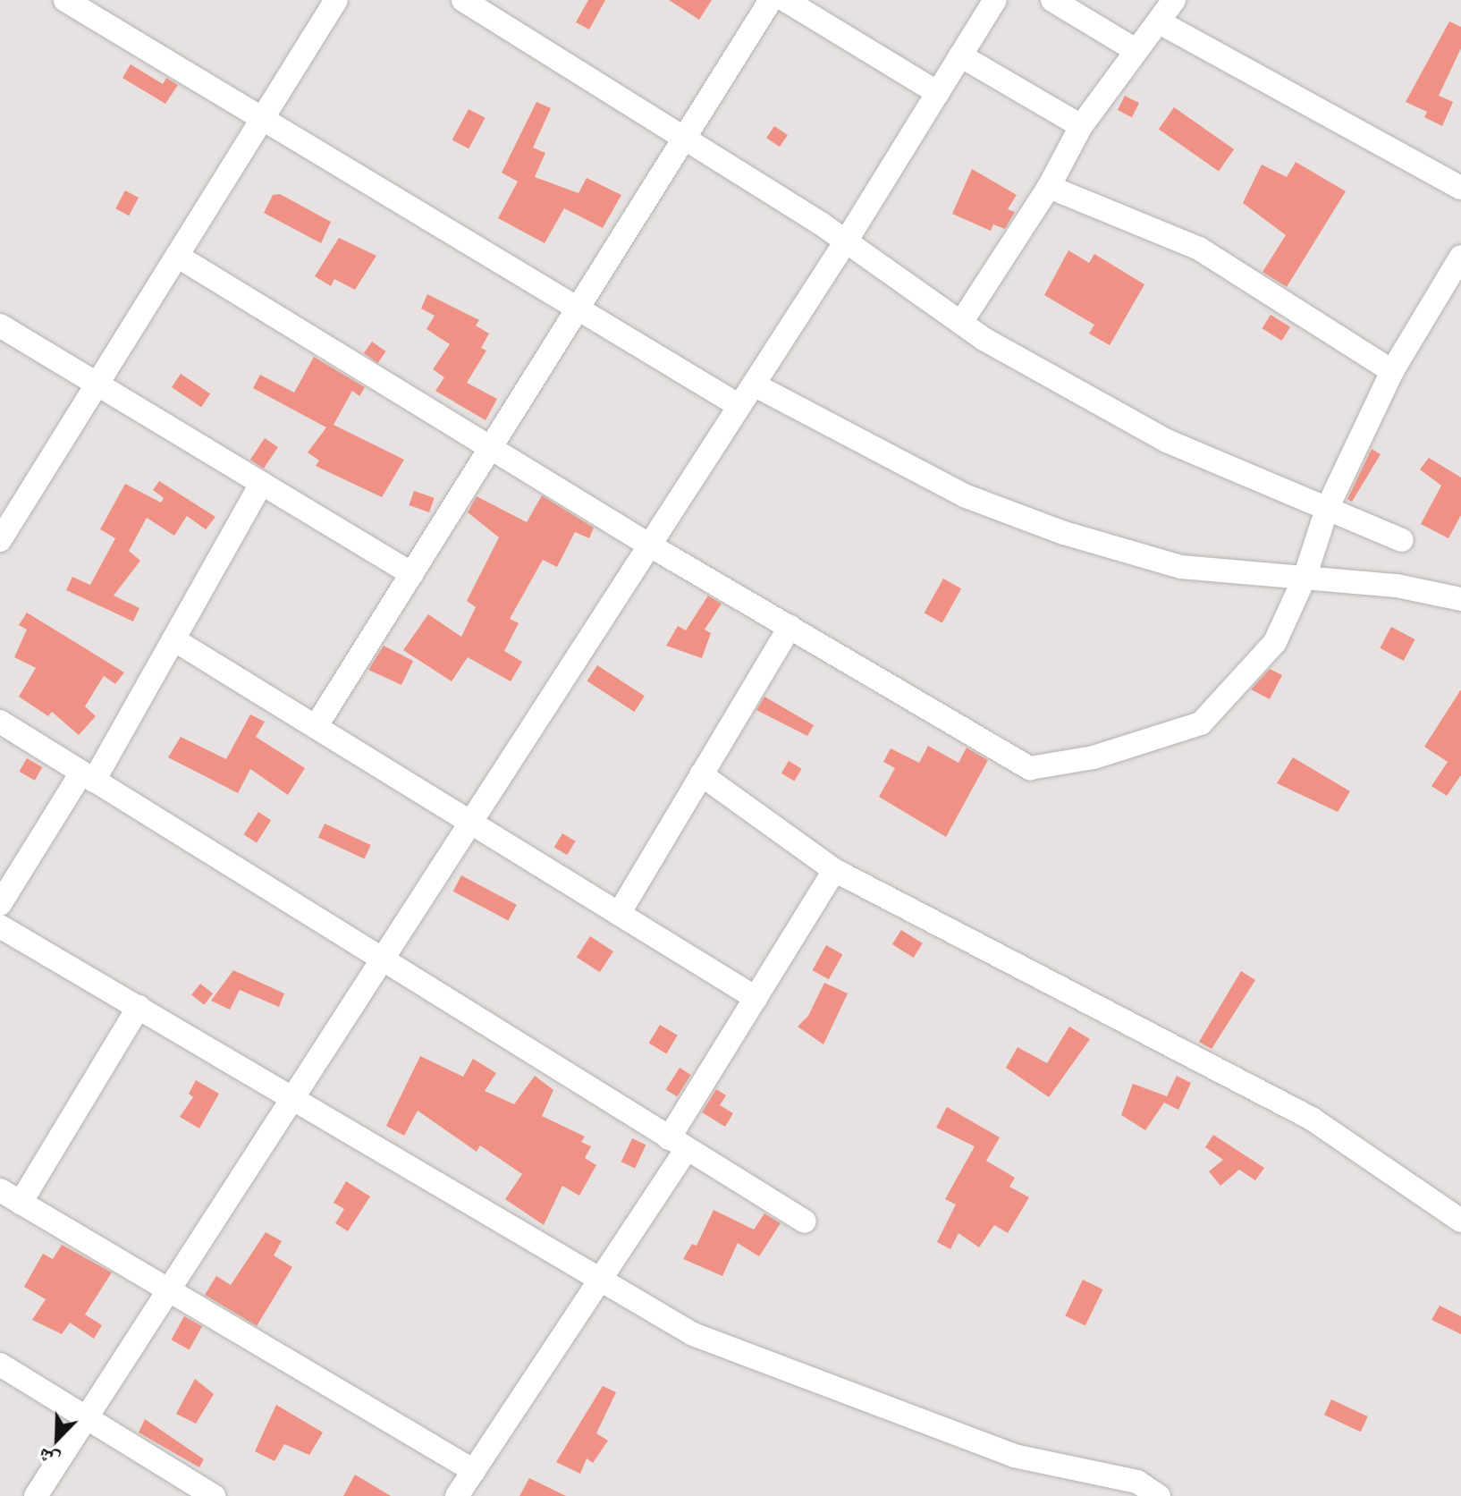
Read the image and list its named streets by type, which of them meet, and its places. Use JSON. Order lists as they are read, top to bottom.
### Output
{
  "north": "bottom left"
}
